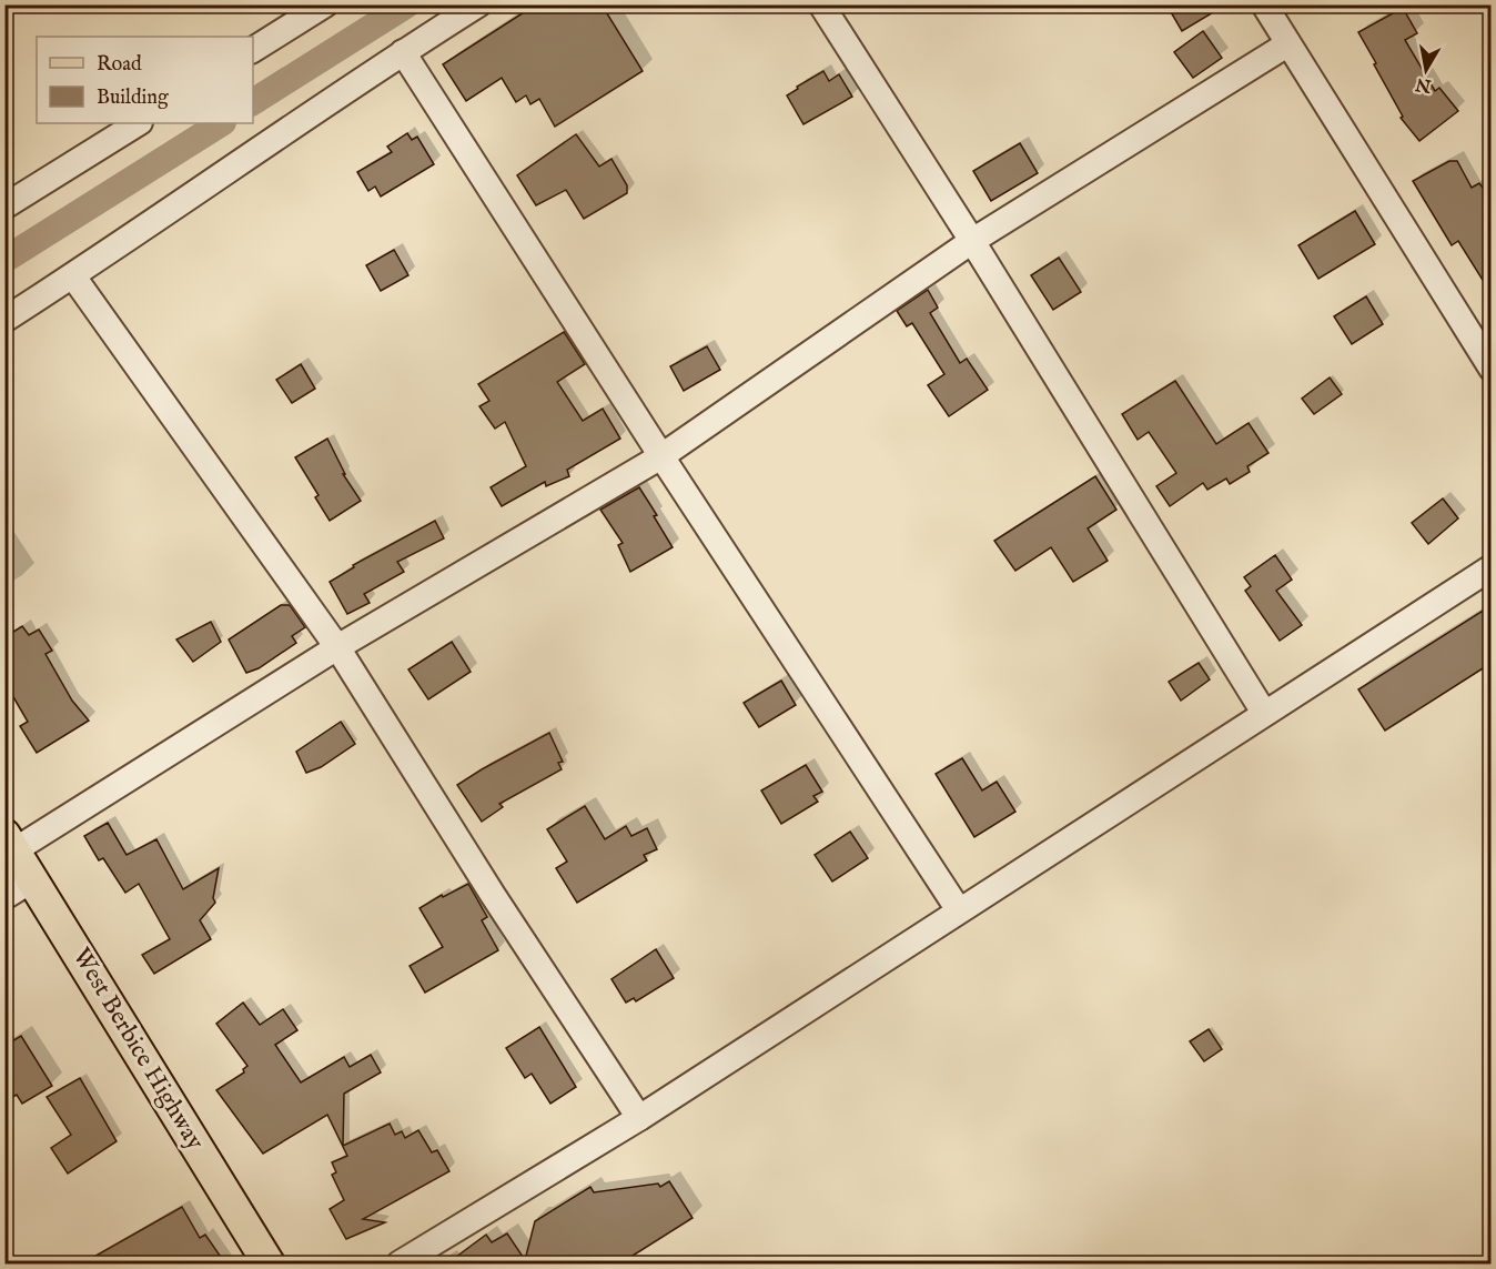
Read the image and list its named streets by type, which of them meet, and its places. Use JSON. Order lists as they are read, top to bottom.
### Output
{
  "streets": {
    "main road": ["West Berbice Highway"]
  },
  "legend": ["Road", "Building"],
  "north": "bottom"
}
